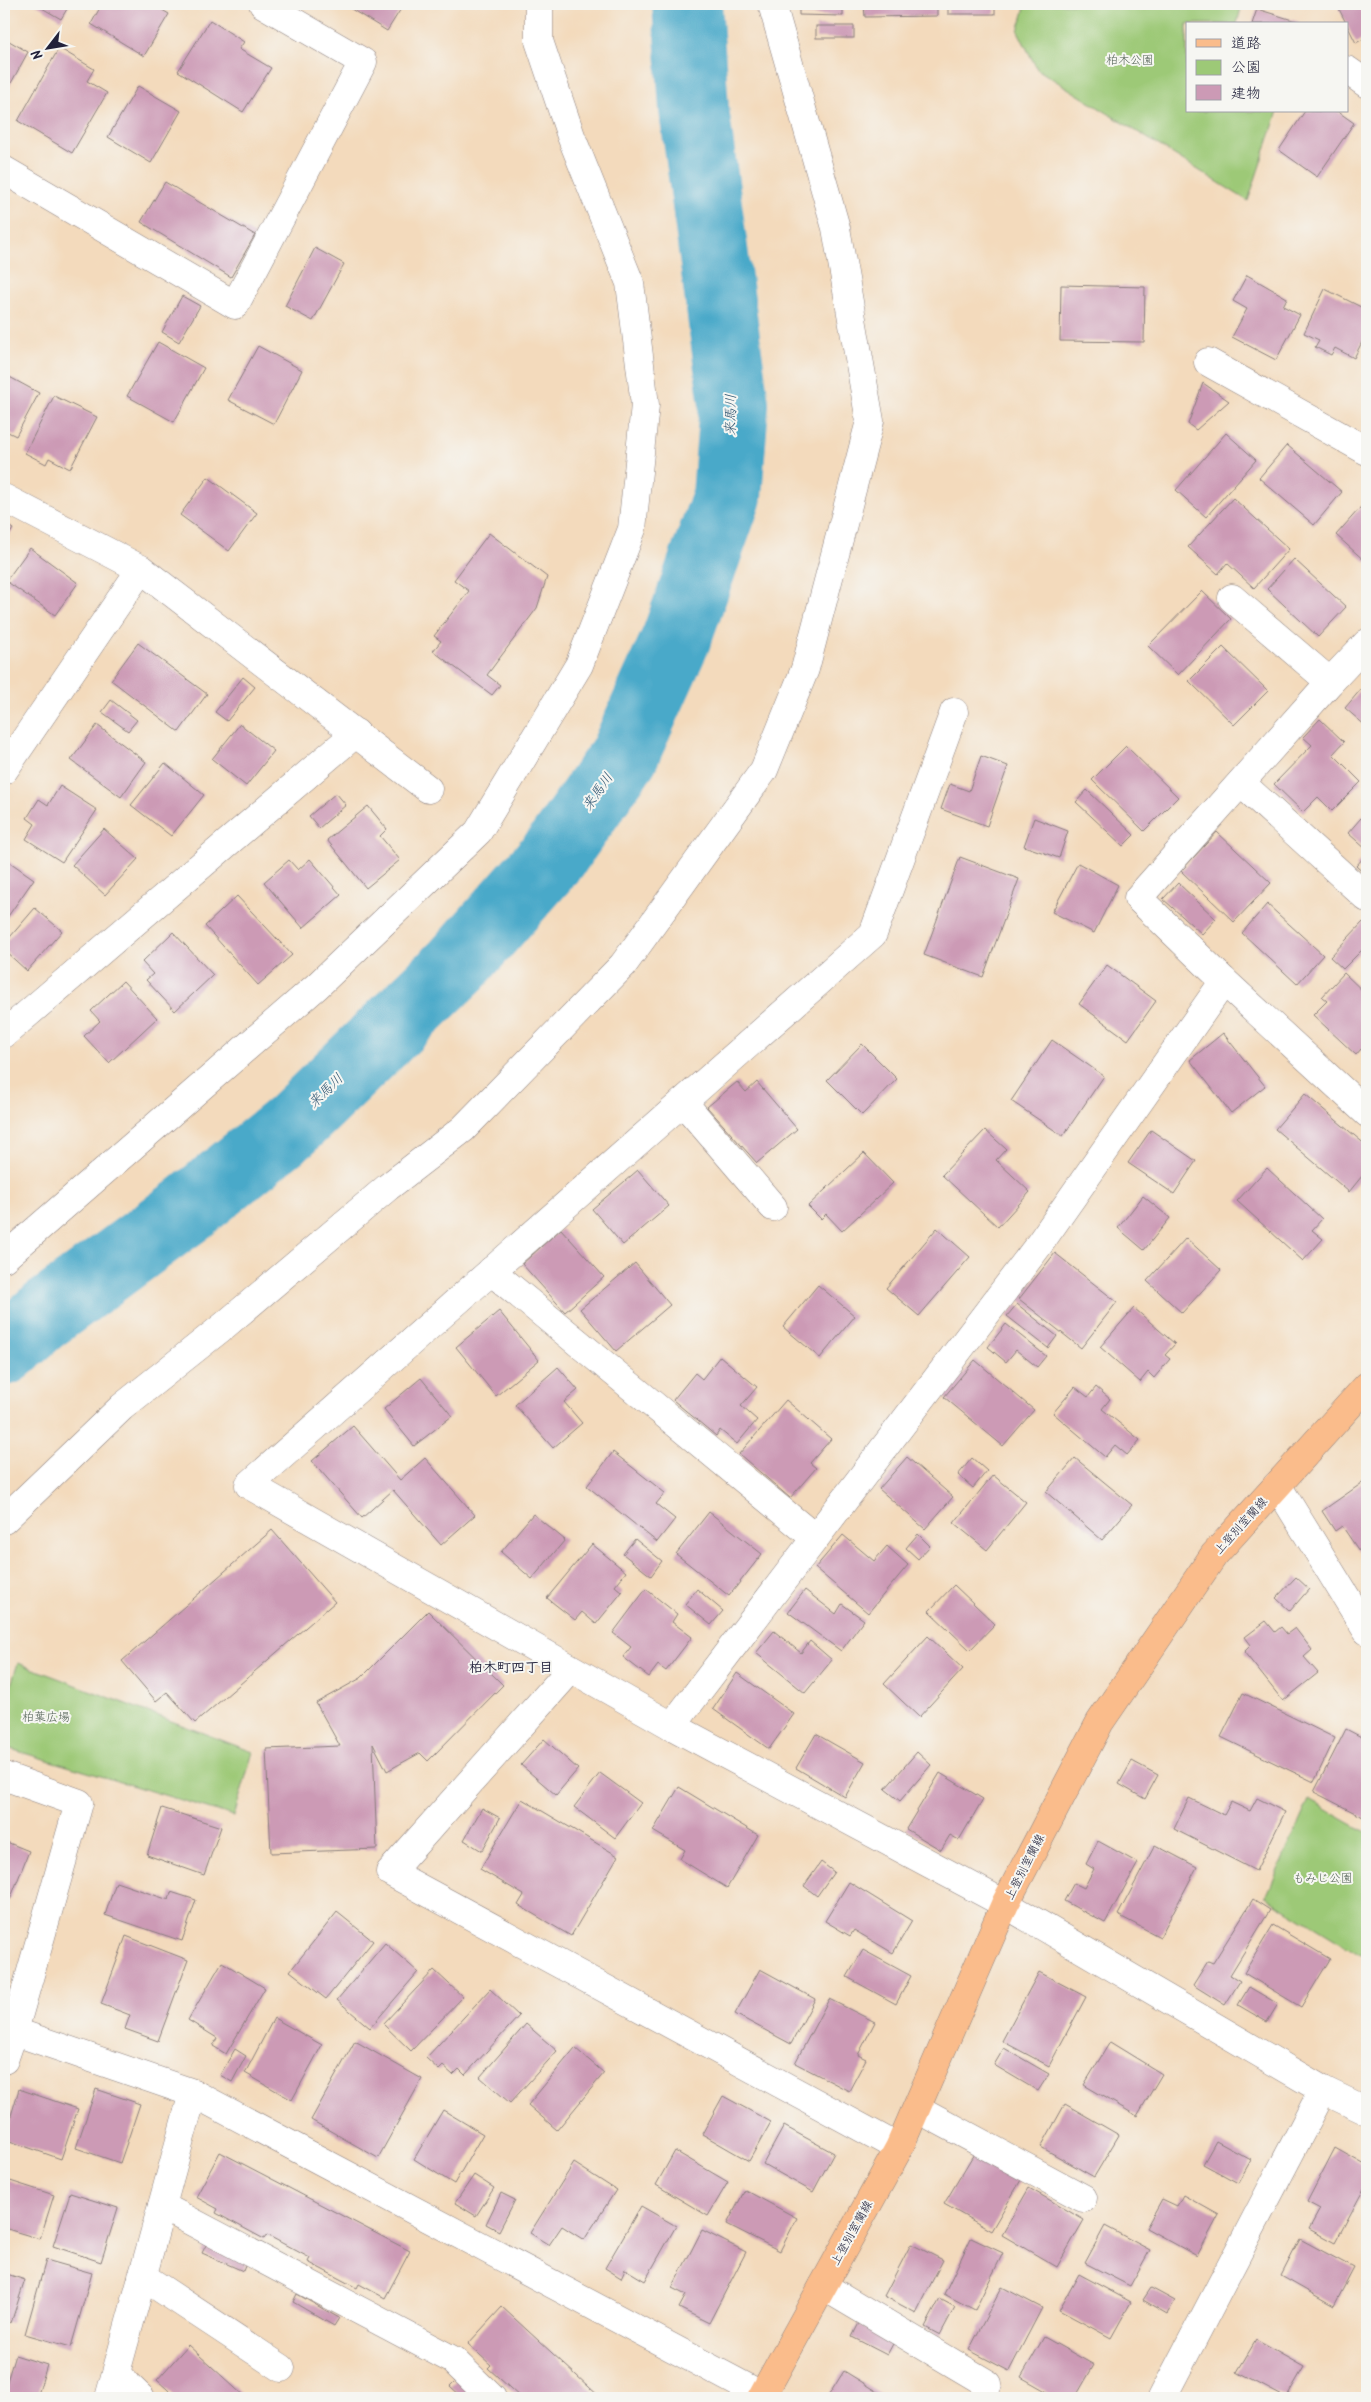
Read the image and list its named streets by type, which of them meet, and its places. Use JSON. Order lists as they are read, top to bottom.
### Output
{
  "streets": {
    "main road": ["上登別室蘭線"]
  },
  "districts": ["柏木町四丁目"],
  "water": ["来馬川"],
  "parks": ["柏木公園", "柏葉広場", "もみじ公園"],
  "legend": ["道路", "公園", "建物"],
  "north": "bottom left"
}
